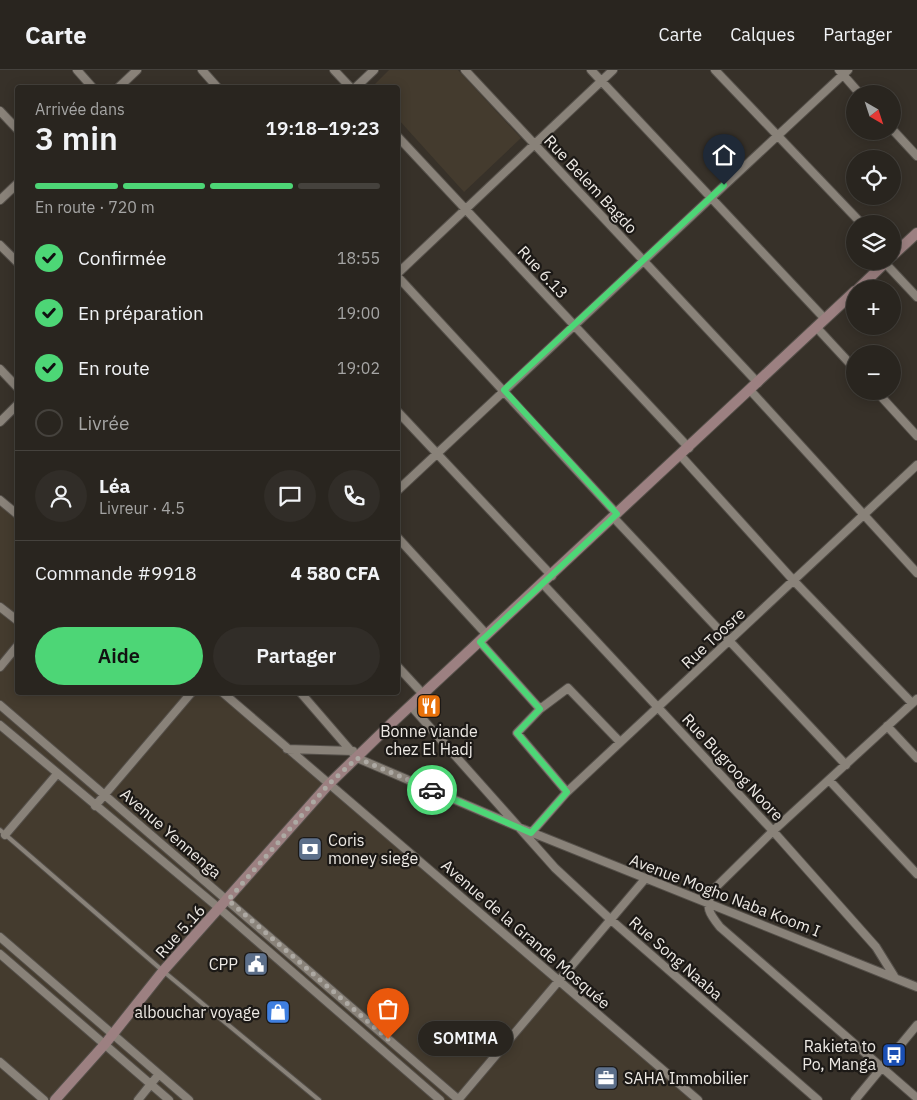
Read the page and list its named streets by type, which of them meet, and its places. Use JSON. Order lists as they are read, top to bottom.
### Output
{
  "streets": {
    "main road": ["Rue 5.16"],
    "street": [
      "Rue Belem Bagdo",
      "Rue 6.13",
      "Rue Toosre",
      "Rue Bugroog Noore",
      "Avenue Yennenga",
      "Avenue Mogho Naba Koom I",
      "Avenue de la Grande Mosquée",
      "Rue Song Naaba"
    ]
  },
  "crossings": [
    ["Rue Belem Bagdo", "Rue Toosre"],
    ["Rue Belem Bagdo", "Rue 5.16"],
    ["Rue 6.13", "Rue 5.16"],
    ["Rue Toosre", "Rue Bugroog Noore"],
    ["Rue Toosre", "Avenue Mogho Naba Koom I"],
    ["Rue Bugroog Noore", "Avenue Mogho Naba Koom I"],
    ["Rue Bugroog Noore", "Rue 5.16"],
    ["Avenue Yennenga", "Rue 5.16"],
    ["Avenue Mogho Naba Koom I", "Rue 5.16"],
    ["Avenue Mogho Naba Koom I", "Rue Song Naaba"],
    ["Rue 5.16", "Avenue de la Grande Mosquée"],
    ["Rue 5.16", "Rue Song Naaba"]
  ],
  "places": {
    "restaurant": ["Bonne viande chez El Hadj"],
    "bank": ["Coris money siege"],
    "public building": ["CPP"],
    "shop": ["albouchar voyage"],
    "other": ["SOMIMA"],
    "bus stop": ["Rakieta to Po, Manga"],
    "office": ["SAHA Immobilier"]
  },
  "north": "bottom right",
  "page": {
    "header": "Carte",
    "nav": ["Carte", "Calques", "Partager"],
    "map_buttons": ["+", "−"],
    "heading": ["3 min", "Arrivée dans", "19:18–19:23"],
    "panel": [
      "Léa",
      "Livreur · 4.5",
      "Commande #9918",
      "4 580 CFA"
    ],
    "bar": "En route · 720 m",
    "list": [
      ["Confirmée", "18:55"],
      ["En préparation", "19:00"],
      ["En route", "19:02"],
      "Livrée"
    ],
    "buttons": ["Aide", "Partager"],
    "bubble": "SOMIMA"
  }
}
